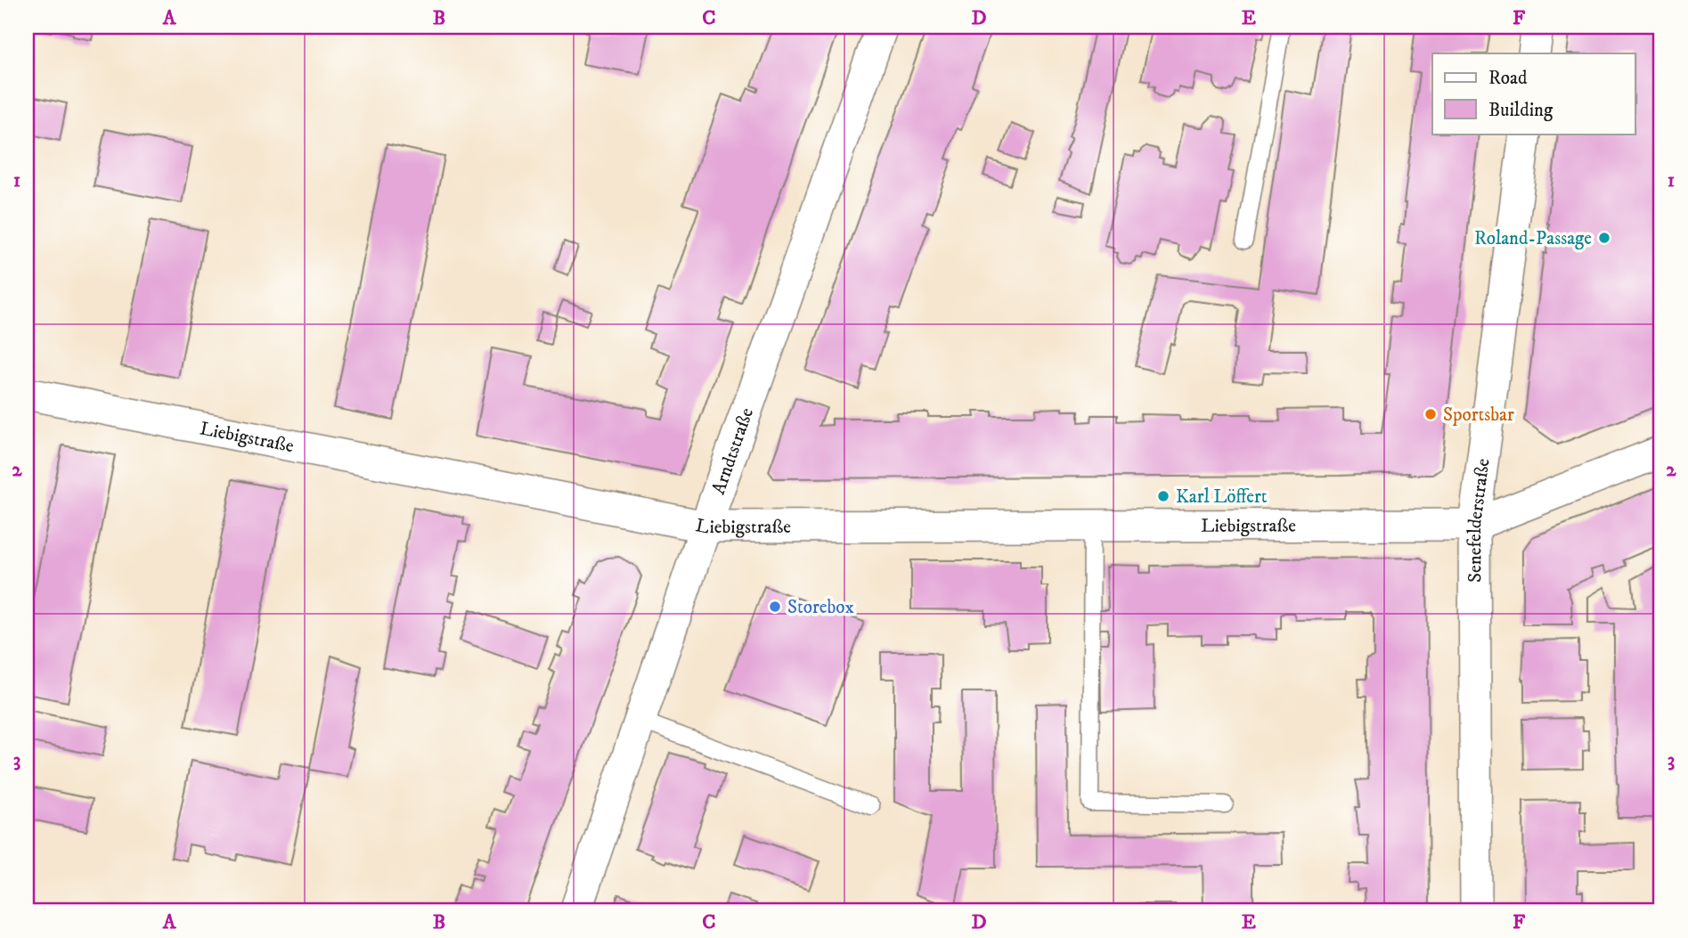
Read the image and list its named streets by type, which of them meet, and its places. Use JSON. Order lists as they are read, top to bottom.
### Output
{
  "streets": {
    "street": ["Liebigstraße", "Arndtstraße", "Senefelderstraße"]
  },
  "crossings": [
    ["Liebigstraße", "Arndtstraße"],
    ["Liebigstraße", "Senefelderstraße"]
  ],
  "places": [
    "Roland-Passage",
    "Sportsbar",
    "Karl Löffert",
    "Storebox"
  ],
  "legend": ["Road", "Building"],
  "grid": {
    "columns": [
      "A",
      "B",
      "C",
      "D",
      "E",
      "F"
    ],
    "rows": ["1", "2", "3"]
  }
}
